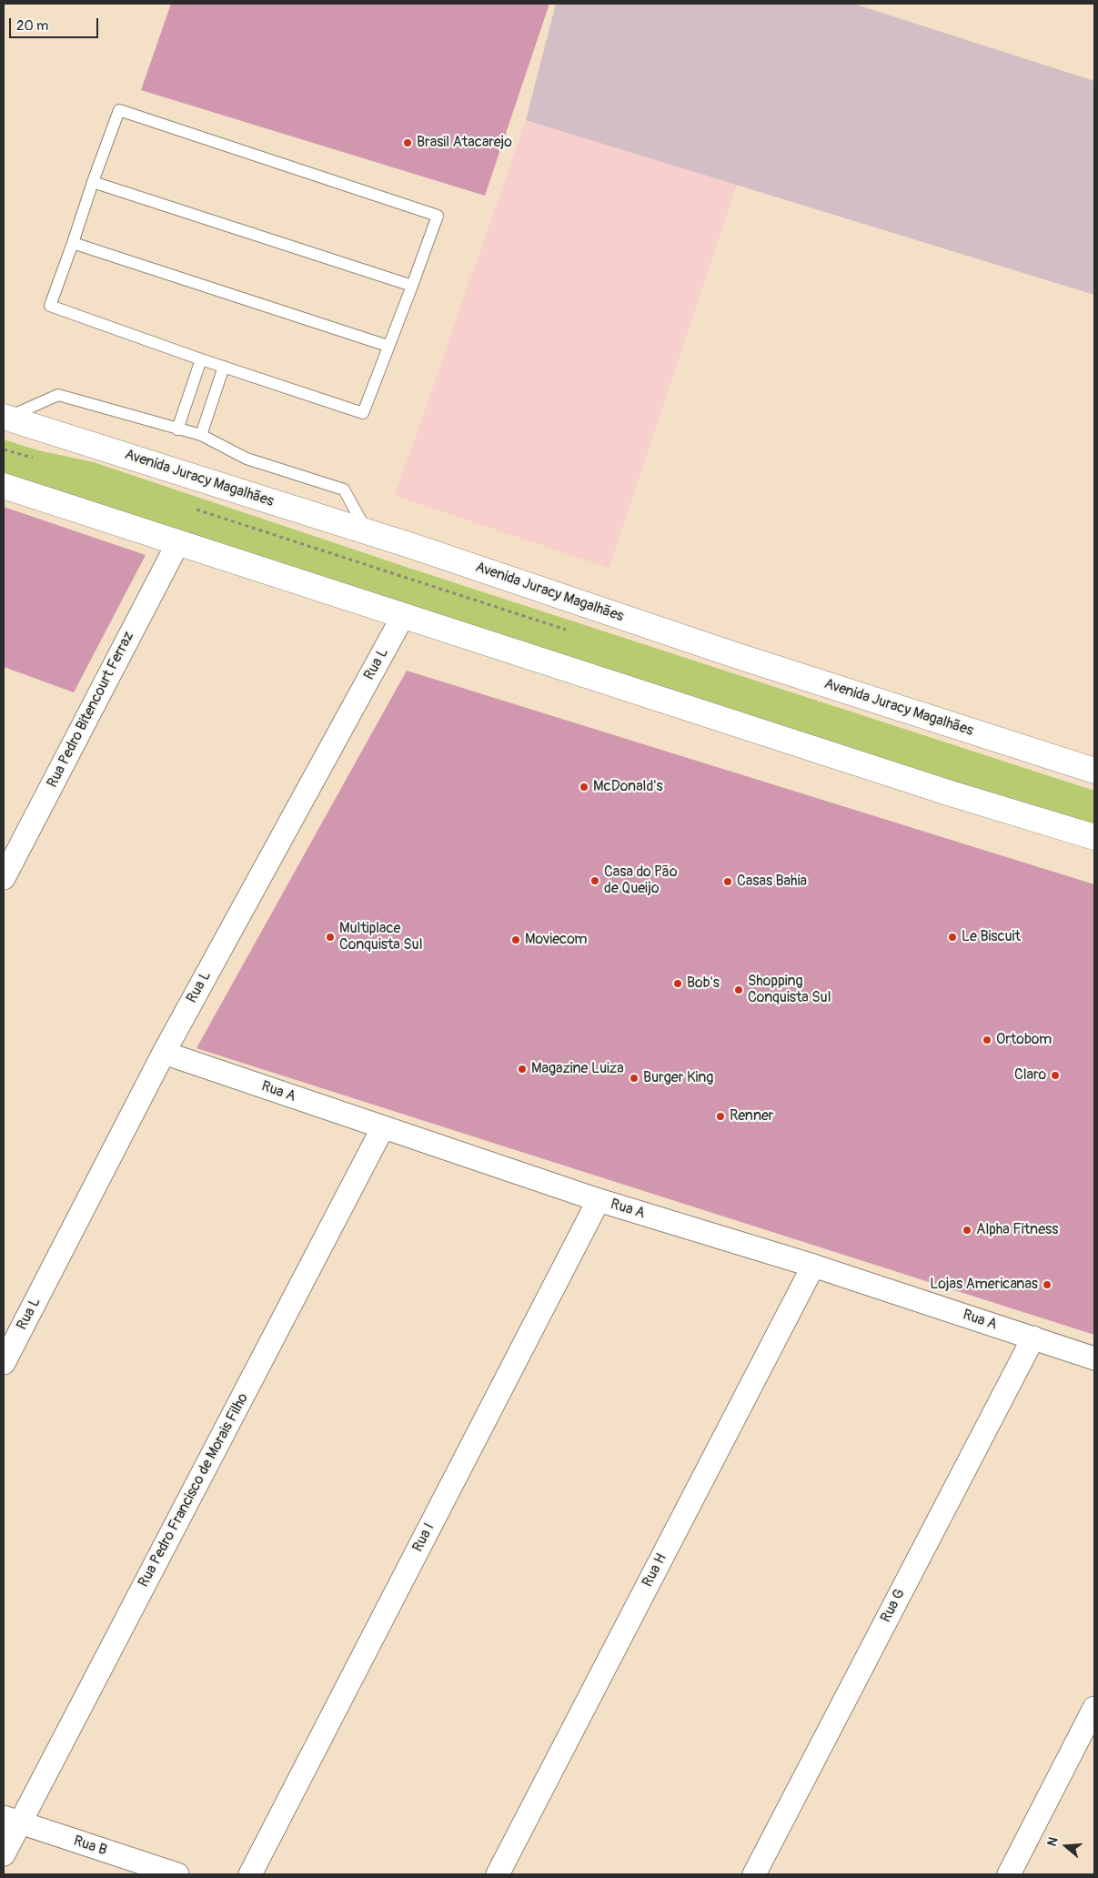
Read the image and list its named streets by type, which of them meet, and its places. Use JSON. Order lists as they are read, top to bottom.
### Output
{
  "streets": {
    "main road": ["Avenida Juracy Magalhães"],
    "street": [
      "Rua L",
      "Rua Pedro Bitencourt Ferraz",
      "Rua A",
      "Rua Pedro Francisco de Morais Filho",
      "Rua I",
      "Rua H",
      "Rua G",
      "Rua B"
    ]
  },
  "crossings": [
    ["Rua L", "Rua A"],
    ["Rua A", "Rua Pedro Francisco de Morais Filho"],
    ["Rua A", "Rua I"],
    ["Rua A", "Rua H"],
    ["Rua A", "Rua G"],
    ["Rua Pedro Francisco de Morais Filho", "Rua B"]
  ],
  "places": [
    "Brasil Atacarejo",
    "McDonald's",
    "Casa do Pão de Queijo",
    "Casas Bahia",
    "Multiplace Conquista Sul",
    "Le Biscuit",
    "Moviecom",
    "Bob's",
    "Shopping Conquista Sul",
    "Ortobom",
    "Magazine Luiza",
    "Claro",
    "Burger King",
    "Renner",
    "Alpha Fitness",
    "Lojas Americanas"
  ],
  "scale_bar": "20 m",
  "north": "left"
}
